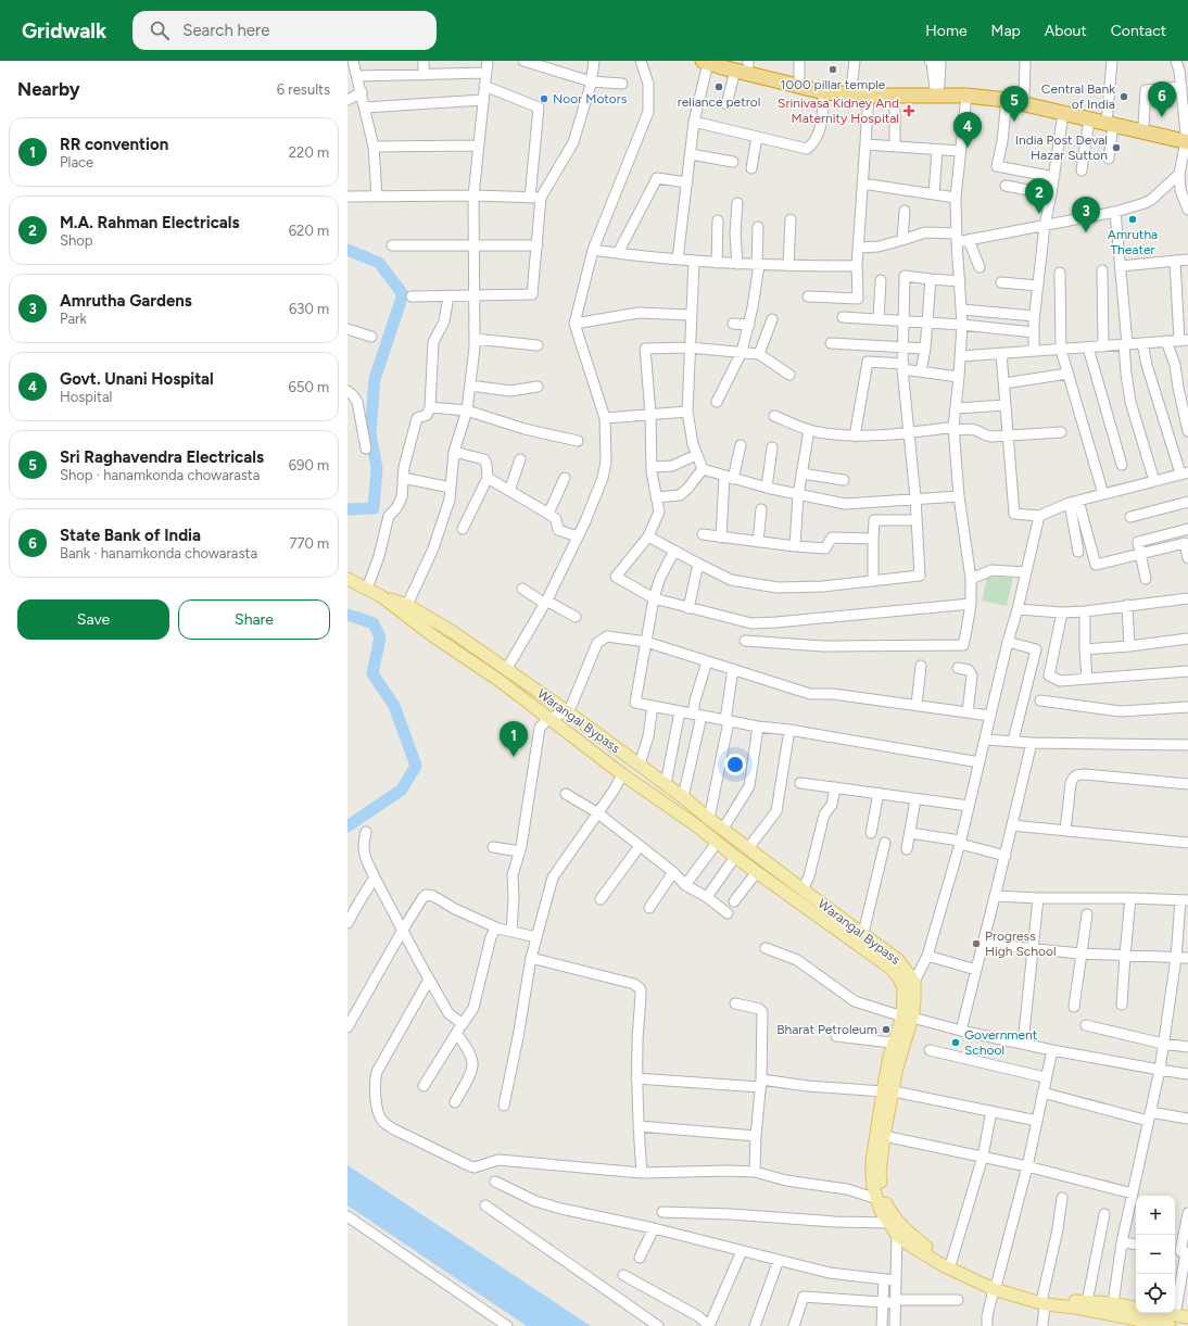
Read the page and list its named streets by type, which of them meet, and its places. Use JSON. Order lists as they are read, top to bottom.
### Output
{
  "streets": {
    "main road": ["Warangal Bypass"]
  },
  "places": {
    "other": [
      "1000 pillar temple",
      "reliance petrol",
      "Central Bank of India",
      "Noor Motors",
      "India Post Deval Hazar Sutton",
      "Amrutha Theater",
      "Progress High School",
      "Bharat Petroleum",
      "Government School"
    ],
    "health": ["Srinivasa Kidney And Maternity Hospital"]
  },
  "page": {
    "header": "Gridwalk",
    "search": "Search here",
    "nav": [
      "Home",
      "Map",
      "About",
      "Contact"
    ],
    "heading": ["Nearby", "6 results"],
    "pins": [
      "6",
      "5",
      "4",
      "2",
      "3",
      "1"
    ],
    "list": [
      {
        "mark": "1",
        "name": "RR convention",
        "note": "Place",
        "value": "220 m"
      },
      {
        "mark": "2",
        "name": "M.A. Rahman Electricals",
        "note": "Shop",
        "value": "620 m"
      },
      {
        "mark": "3",
        "name": "Amrutha Gardens",
        "note": "Park",
        "value": "630 m"
      },
      {
        "mark": "4",
        "name": "Govt. Unani Hospital",
        "note": "Hospital",
        "value": "650 m"
      },
      {
        "mark": "5",
        "name": "Sri Raghavendra Electricals",
        "note": "Shop · hanamkonda chowarasta",
        "value": "690 m"
      },
      {
        "mark": "6",
        "name": "State Bank of India",
        "note": "Bank · hanamkonda chowarasta",
        "value": "770 m"
      }
    ],
    "buttons": ["Save", "Share"],
    "map_buttons": ["+", "−"]
  }
}
